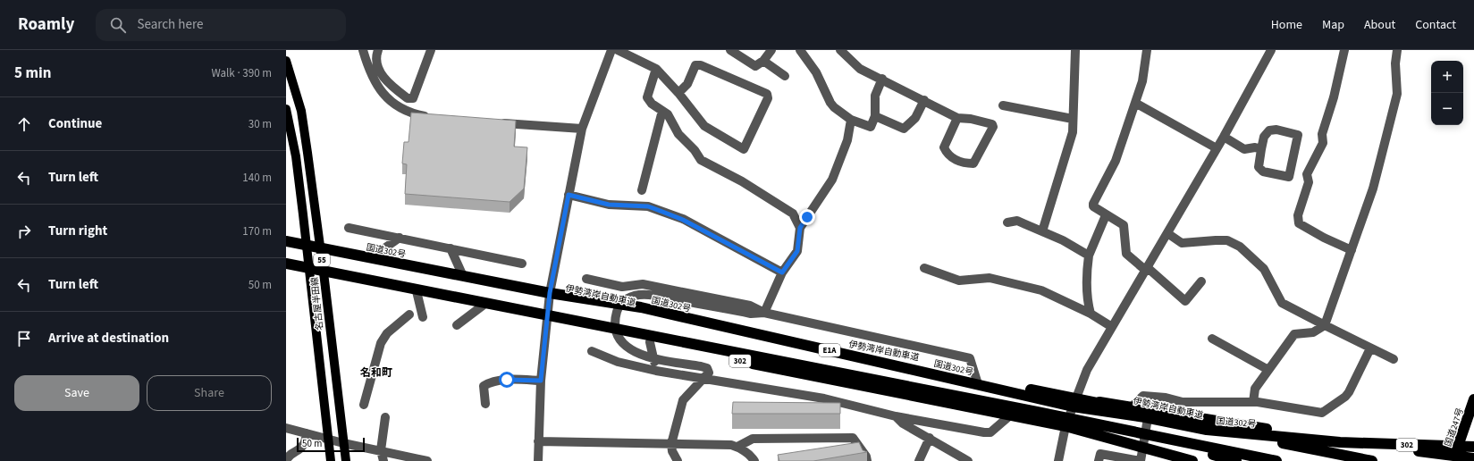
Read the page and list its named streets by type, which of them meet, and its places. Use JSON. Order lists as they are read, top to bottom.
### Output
{
  "streets": {
    "highway": [
      "国道302号",
      "伊勢湾岸自動車道",
      "E1A",
      "302",
      "国道247号"
    ],
    "main road": ["55", "名古屋半田線"]
  },
  "crossings": [
    ["国道302号", "伊勢湾岸自動車道"],
    ["国道302号", "名古屋半田線"],
    ["名古屋半田線", "302"],
    ["E1A", "302"]
  ],
  "districts": ["名和町"],
  "scale_bar": "50 m",
  "page": {
    "header": "Roamly",
    "search": "Search here",
    "nav": [
      "Home",
      "Map",
      "About",
      "Contact"
    ],
    "heading": ["5 min", "Walk · 390 m"],
    "map_buttons": ["+", "−"],
    "list": [
      ["Continue", "30 m"],
      ["Turn left", "140 m"],
      ["Turn right", "170 m"],
      ["Turn left", "50 m"],
      "Arrive at destination"
    ],
    "buttons": ["Save", "Share"],
    "scale": "50 m"
  }
}
